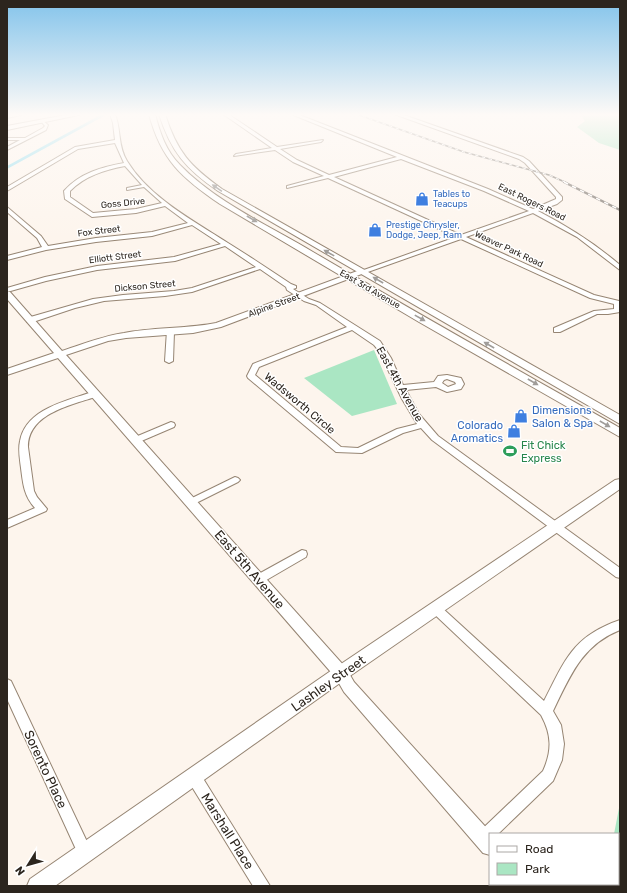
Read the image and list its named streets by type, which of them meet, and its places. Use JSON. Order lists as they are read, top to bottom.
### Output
{
  "streets": {
    "main road": ["East 3rd Avenue", "Lashley Street"],
    "street": [
      "East Rogers Road",
      "Goss Drive",
      "Fox Street",
      "Weaver Park Road",
      "Elliott Street",
      "Dickson Street",
      "Alpine Street",
      "East 4th Avenue",
      "Wadsworth Circle",
      "East 5th Avenue",
      "Sorento Place",
      "Marshall Place"
    ]
  },
  "crossings": [
    ["East Rogers Road", "Alpine Street"],
    ["Goss Drive", "East 4th Avenue"],
    ["Fox Street", "East 4th Avenue"],
    ["Weaver Park Road", "Alpine Street"],
    ["Elliott Street", "East 4th Avenue"],
    ["Dickson Street", "East 4th Avenue"],
    ["Dickson Street", "East 5th Avenue"],
    ["East 3rd Avenue", "Alpine Street"],
    ["Alpine Street", "East 4th Avenue"],
    ["Alpine Street", "East 5th Avenue"],
    ["East 4th Avenue", "Wadsworth Circle"],
    ["East 4th Avenue", "Lashley Street"],
    ["East 5th Avenue", "Lashley Street"],
    ["Lashley Street", "Sorento Place"],
    ["Lashley Street", "Marshall Place"]
  ],
  "places": {
    "shop": [
      "Tables to Teacups",
      "Prestige Chrysler, Dodge, Jeep, Ram",
      "Dimensions Salon & Spa",
      "Colorado Aromatics"
    ],
    "sports": ["Fit Chick Express"]
  },
  "legend": ["Road", "Park"],
  "north": "bottom left"
}
